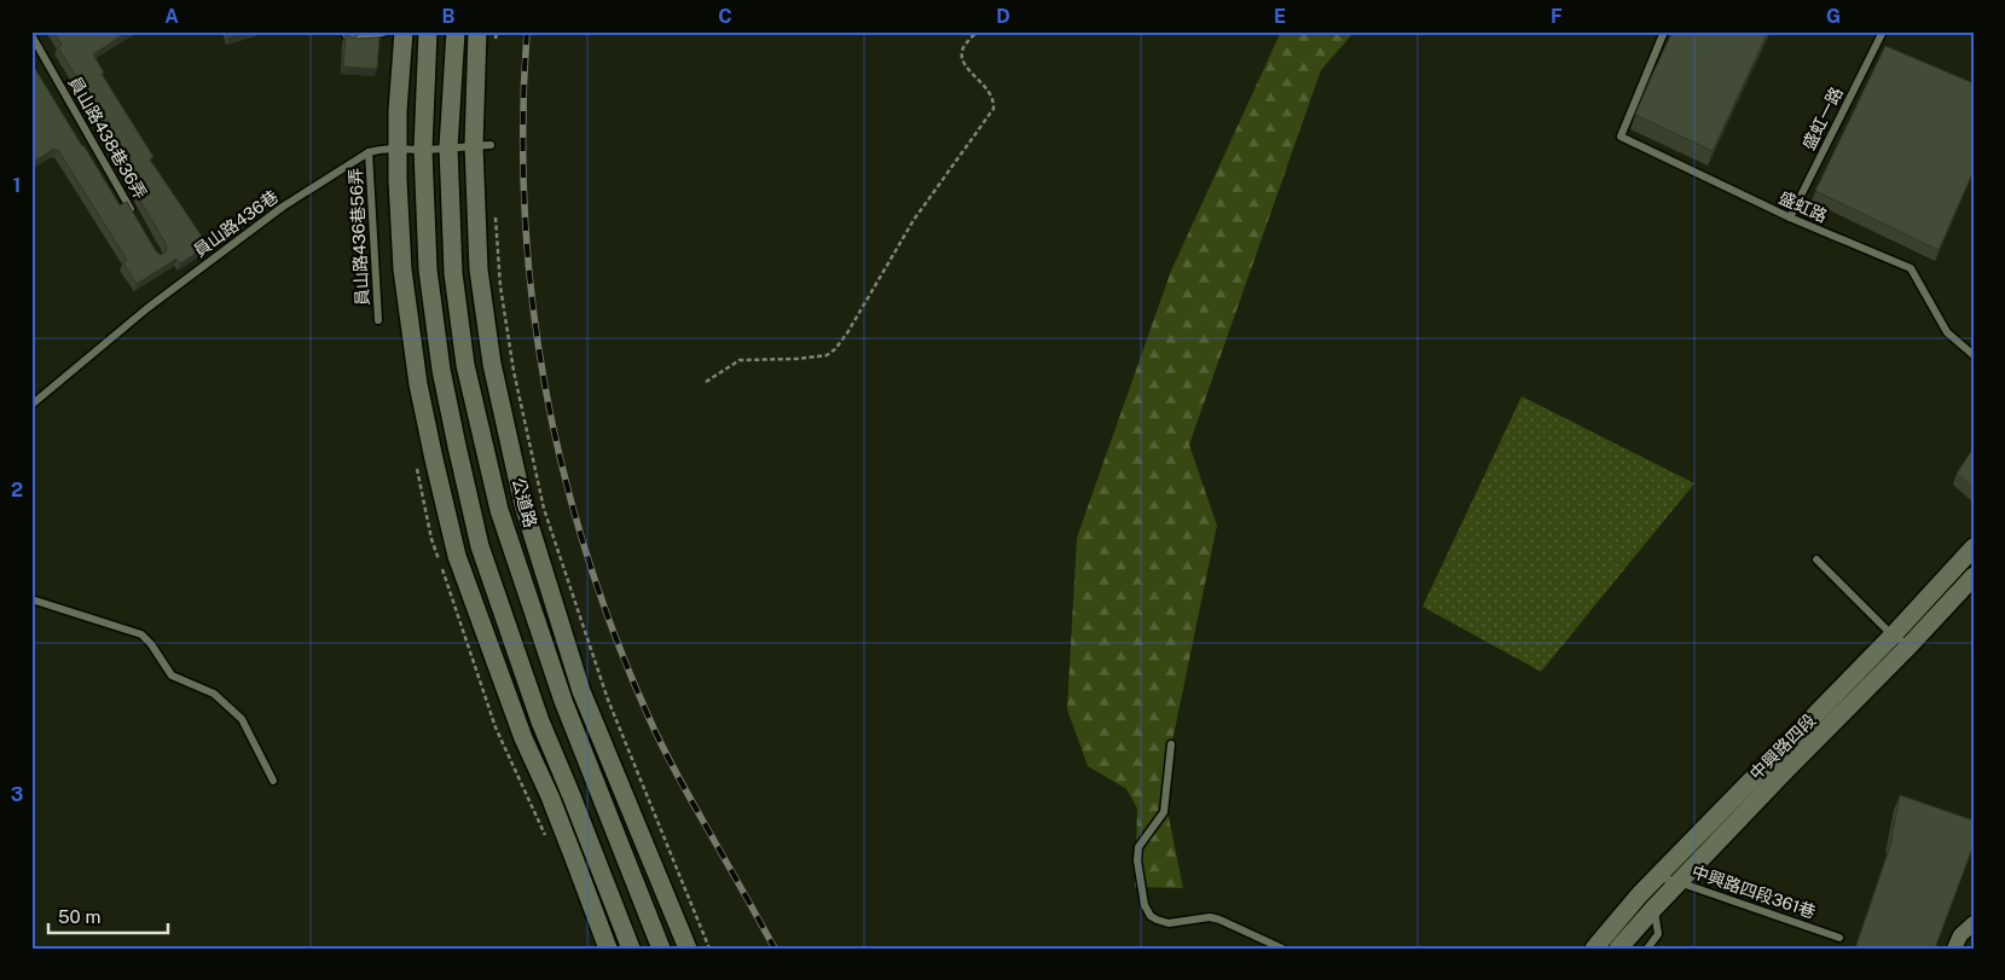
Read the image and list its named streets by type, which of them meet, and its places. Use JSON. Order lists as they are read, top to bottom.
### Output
{
  "streets": {
    "street": ["公道路", "中興路四段"],
    "lane": [
      "盛虹一路",
      "員山路438巷36弄",
      "盛虹路",
      "員山路436巷",
      "員山路436巷56弄",
      "中興路四段361巷"
    ]
  },
  "crossings": [
    ["盛虹一路", "盛虹路"],
    ["員山路436巷", "員山路436巷56弄"],
    ["員山路436巷", "公道路"],
    ["中興路四段", "中興路四段361巷"]
  ],
  "scale_bar": "50 m",
  "grid": {
    "columns": [
      "A",
      "B",
      "C",
      "D",
      "E",
      "F",
      "G"
    ],
    "rows": ["1", "2", "3"]
  }
}
